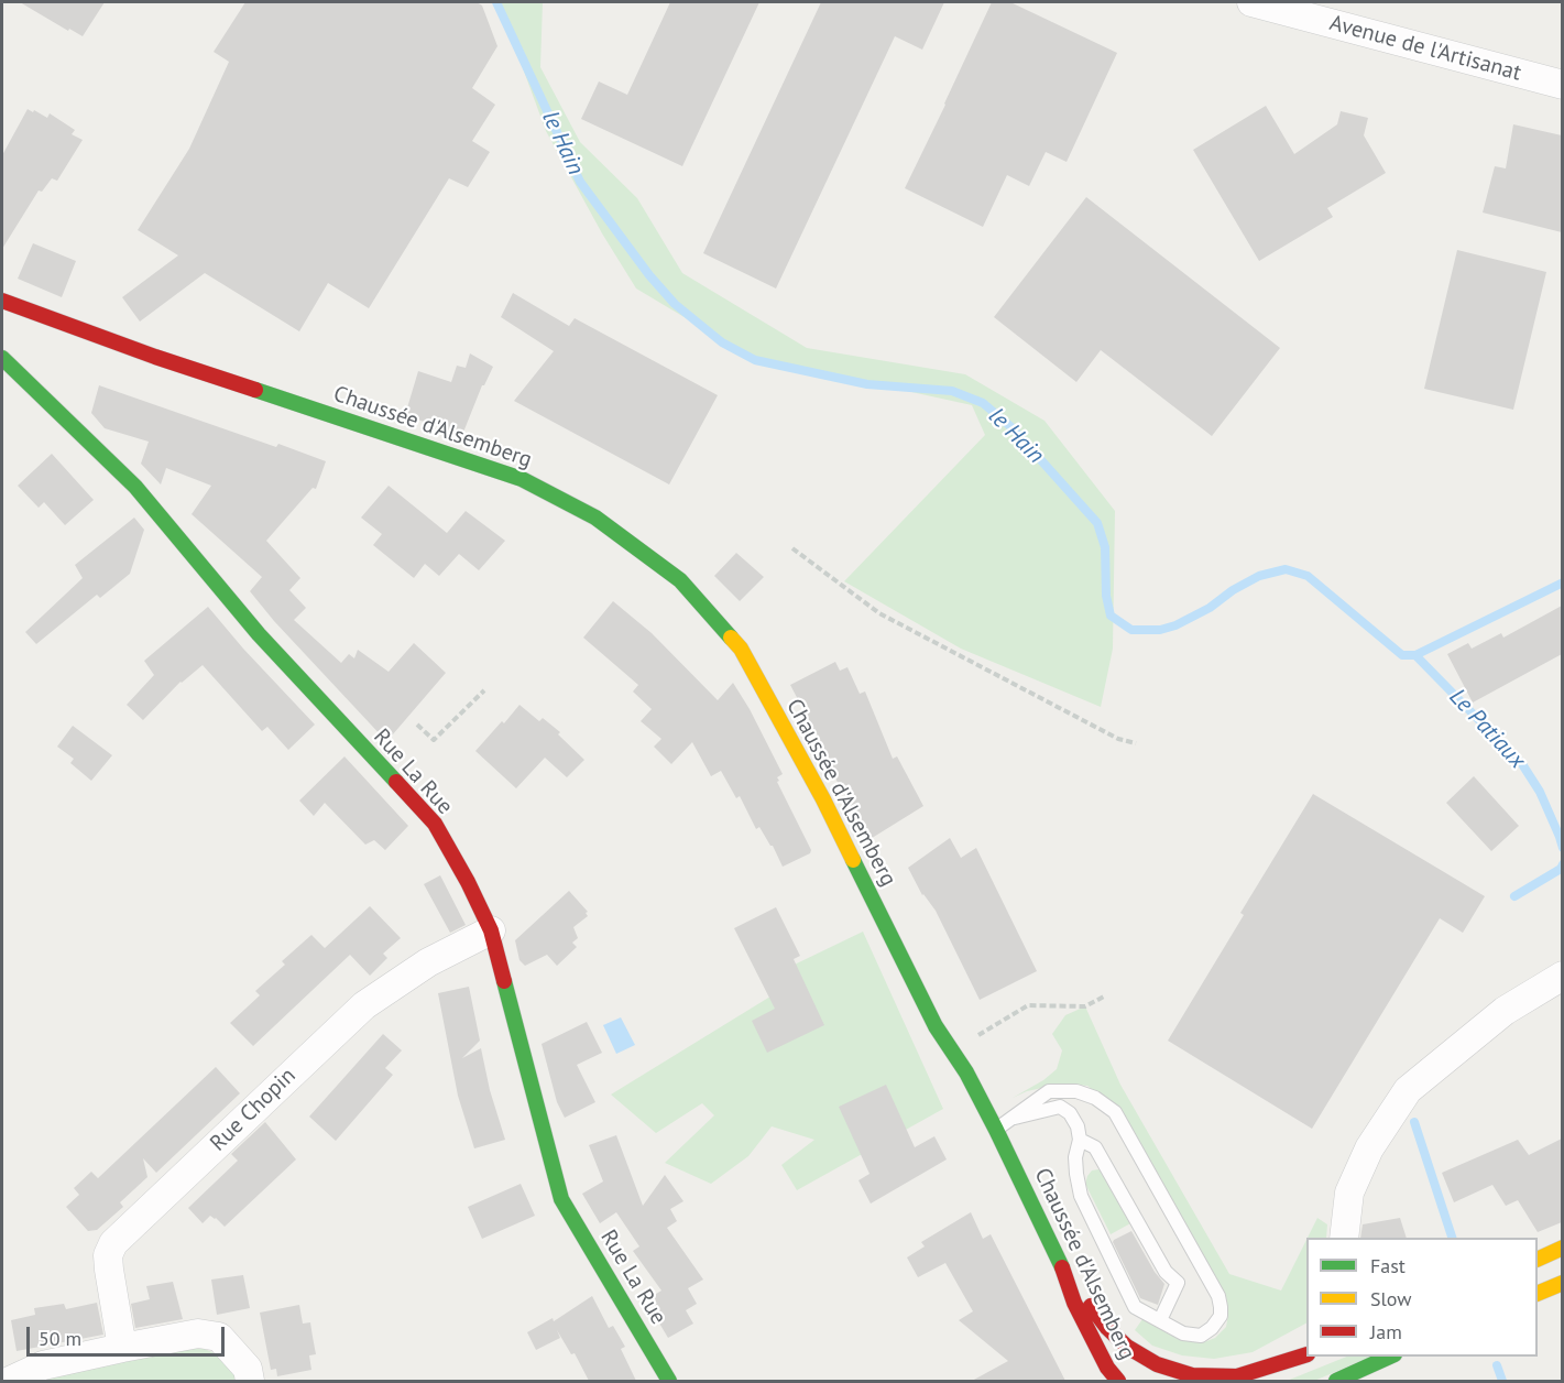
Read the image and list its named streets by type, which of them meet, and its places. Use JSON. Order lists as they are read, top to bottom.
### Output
{
  "streets": {
    "main road": ["Chaussée d'Alsemberg", "Rue La Rue"],
    "street": ["Avenue de l'Artisanat", "Rue Chopin"]
  },
  "crossings": [
    ["Rue La Rue", "Rue Chopin"]
  ],
  "water": ["le Hain", "Le Patiaux"],
  "legend": ["Fast", "Slow", "Jam"],
  "scale_bar": "50 m"
}
